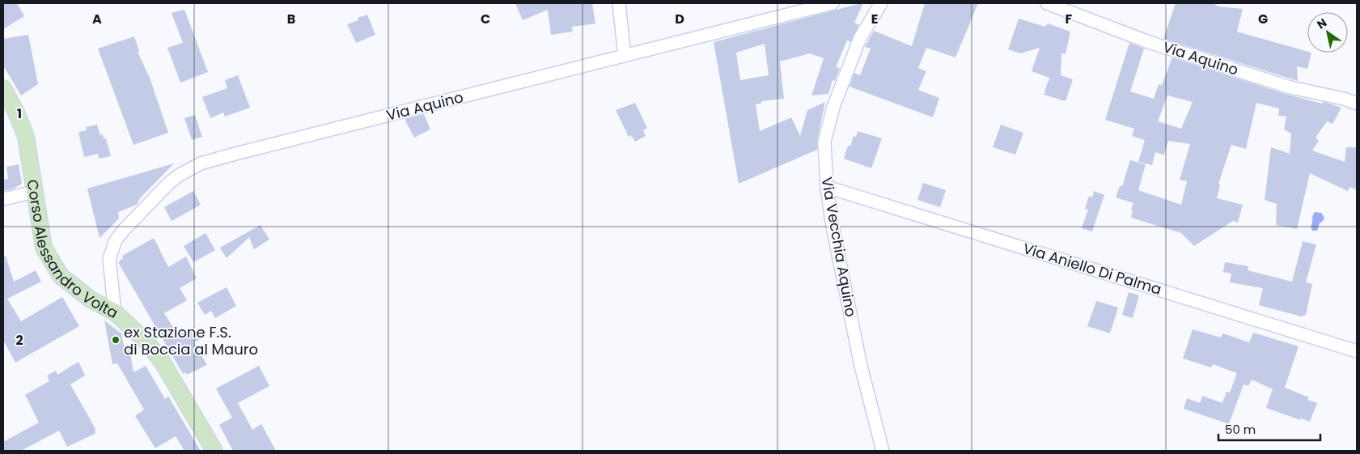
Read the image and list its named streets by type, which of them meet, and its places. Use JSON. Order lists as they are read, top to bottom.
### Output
{
  "streets": {
    "main road": ["Corso Alessandro Volta"],
    "street": ["Via Aquino", "Via Vecchia Aquino", "Via Aniello Di Palma"]
  },
  "crossings": [
    ["Via Aquino", "Corso Alessandro Volta"],
    ["Via Vecchia Aquino", "Via Aniello Di Palma"]
  ],
  "places": ["ex Stazione F.S. di Boccia al Mauro"],
  "scale_bar": "50 m",
  "north": "top left",
  "grid": {
    "columns": [
      "A",
      "B",
      "C",
      "D",
      "E",
      "F",
      "G"
    ],
    "rows": ["1", "2"]
  }
}
